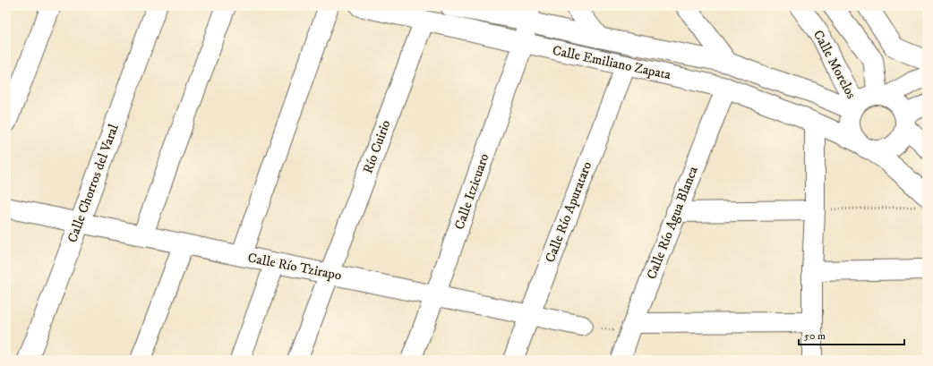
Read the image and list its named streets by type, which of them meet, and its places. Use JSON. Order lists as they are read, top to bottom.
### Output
{
  "streets": {
    "street": [
      "Calle Emiliano Zapata",
      "Calle Morelos",
      "Río Cuirio",
      "Calle Chorros del Varal",
      "Calle Itzicuaro",
      "Calle Río Apurataro",
      "Calle Río Agua Blanca",
      "Calle Río Tzirapo"
    ]
  },
  "crossings": [
    ["Calle Emiliano Zapata", "Calle Morelos"],
    ["Calle Emiliano Zapata", "Río Cuirio"],
    ["Calle Emiliano Zapata", "Calle Itzicuaro"],
    ["Calle Emiliano Zapata", "Calle Río Apurataro"],
    ["Calle Emiliano Zapata", "Calle Río Agua Blanca"],
    ["Río Cuirio", "Calle Río Tzirapo"],
    ["Calle Chorros del Varal", "Calle Río Tzirapo"],
    ["Calle Itzicuaro", "Calle Río Tzirapo"],
    ["Calle Río Apurataro", "Calle Río Tzirapo"]
  ],
  "scale_bar": "50 m"
}
